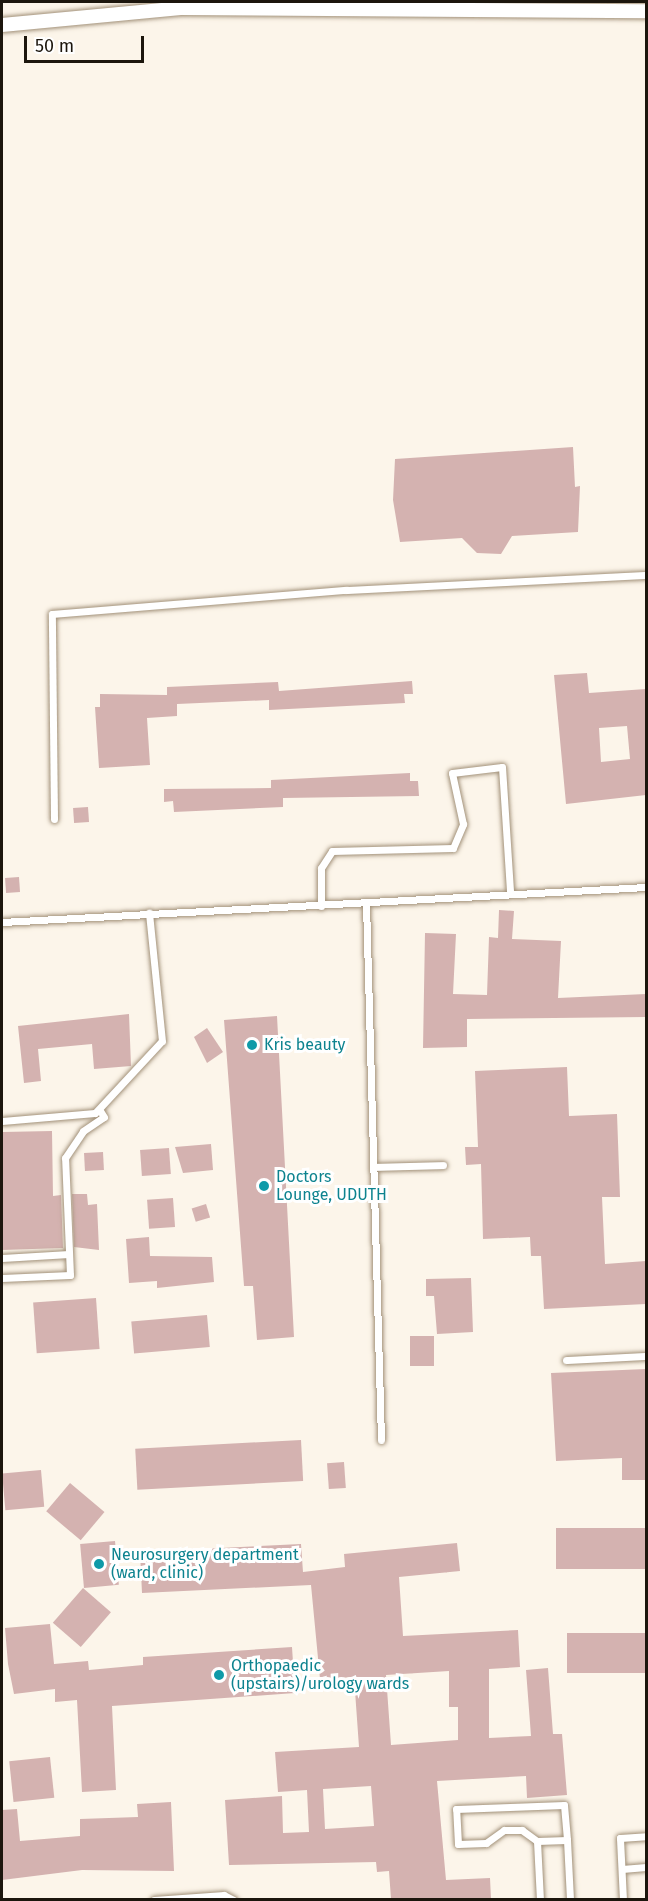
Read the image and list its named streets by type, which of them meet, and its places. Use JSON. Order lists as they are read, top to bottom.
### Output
{
  "places": [
    "Kris beauty",
    "Doctors Lounge, UDUTH",
    "Neurosurgery department (ward, clinic)",
    "Orthopaedic (upstairs)/urology wards"
  ],
  "scale_bar": "50 m"
}
